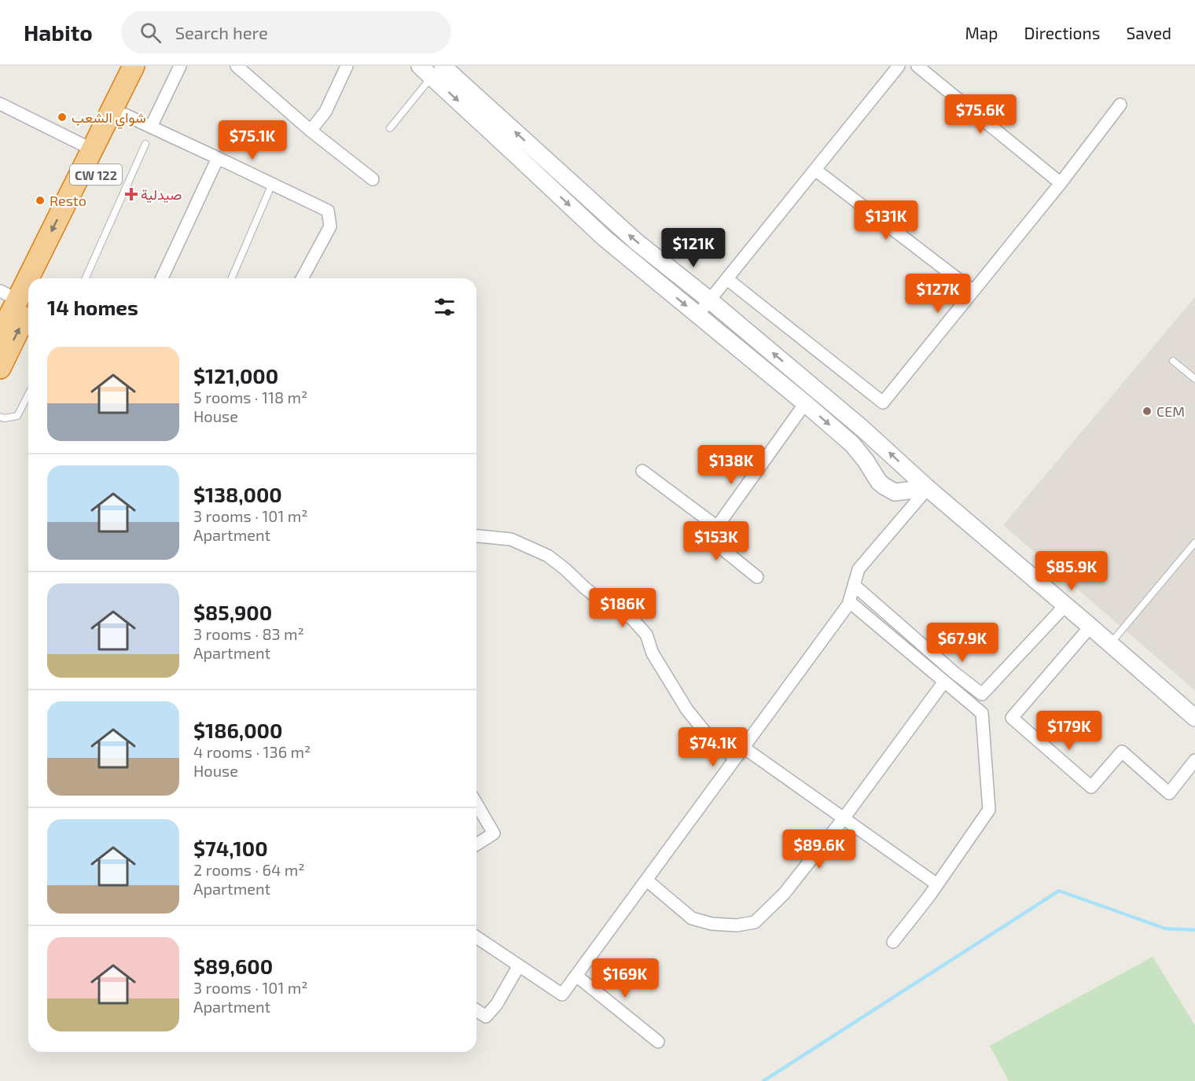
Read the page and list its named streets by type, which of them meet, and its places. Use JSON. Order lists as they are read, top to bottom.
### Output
{
  "streets": {
    "highway": ["CW 122"]
  },
  "places": {
    "other": ["شواي الشعب", "Resto", "CEM"],
    "health": ["صيدلية"]
  },
  "page": {
    "header": "Habito",
    "search": "Search here",
    "nav": ["Map", "Directions", "Saved"],
    "price": [
      "$75.6K",
      "$75.1K",
      "$131K",
      "$121K",
      "$127K",
      "$138K",
      "$153K",
      "$85.9K",
      "$186K",
      "$67.9K",
      "$179K",
      "$74.1K",
      "$89.6K",
      "$169K"
    ],
    "heading": "14 homes",
    "list": [
      {
        "name": "$121,000",
        "note": "5 rooms · 118 m² · House"
      },
      {
        "name": "$138,000",
        "note": "3 rooms · 101 m² · Apartment"
      },
      {
        "name": "$85,900",
        "note": "3 rooms · 83 m² · Apartment"
      },
      {
        "name": "$186,000",
        "note": "4 rooms · 136 m² · House"
      },
      {
        "name": "$74,100",
        "note": "2 rooms · 64 m² · Apartment"
      },
      {
        "name": "$89,600",
        "note": "3 rooms · 101 m² · Apartment"
      }
    ]
  }
}
